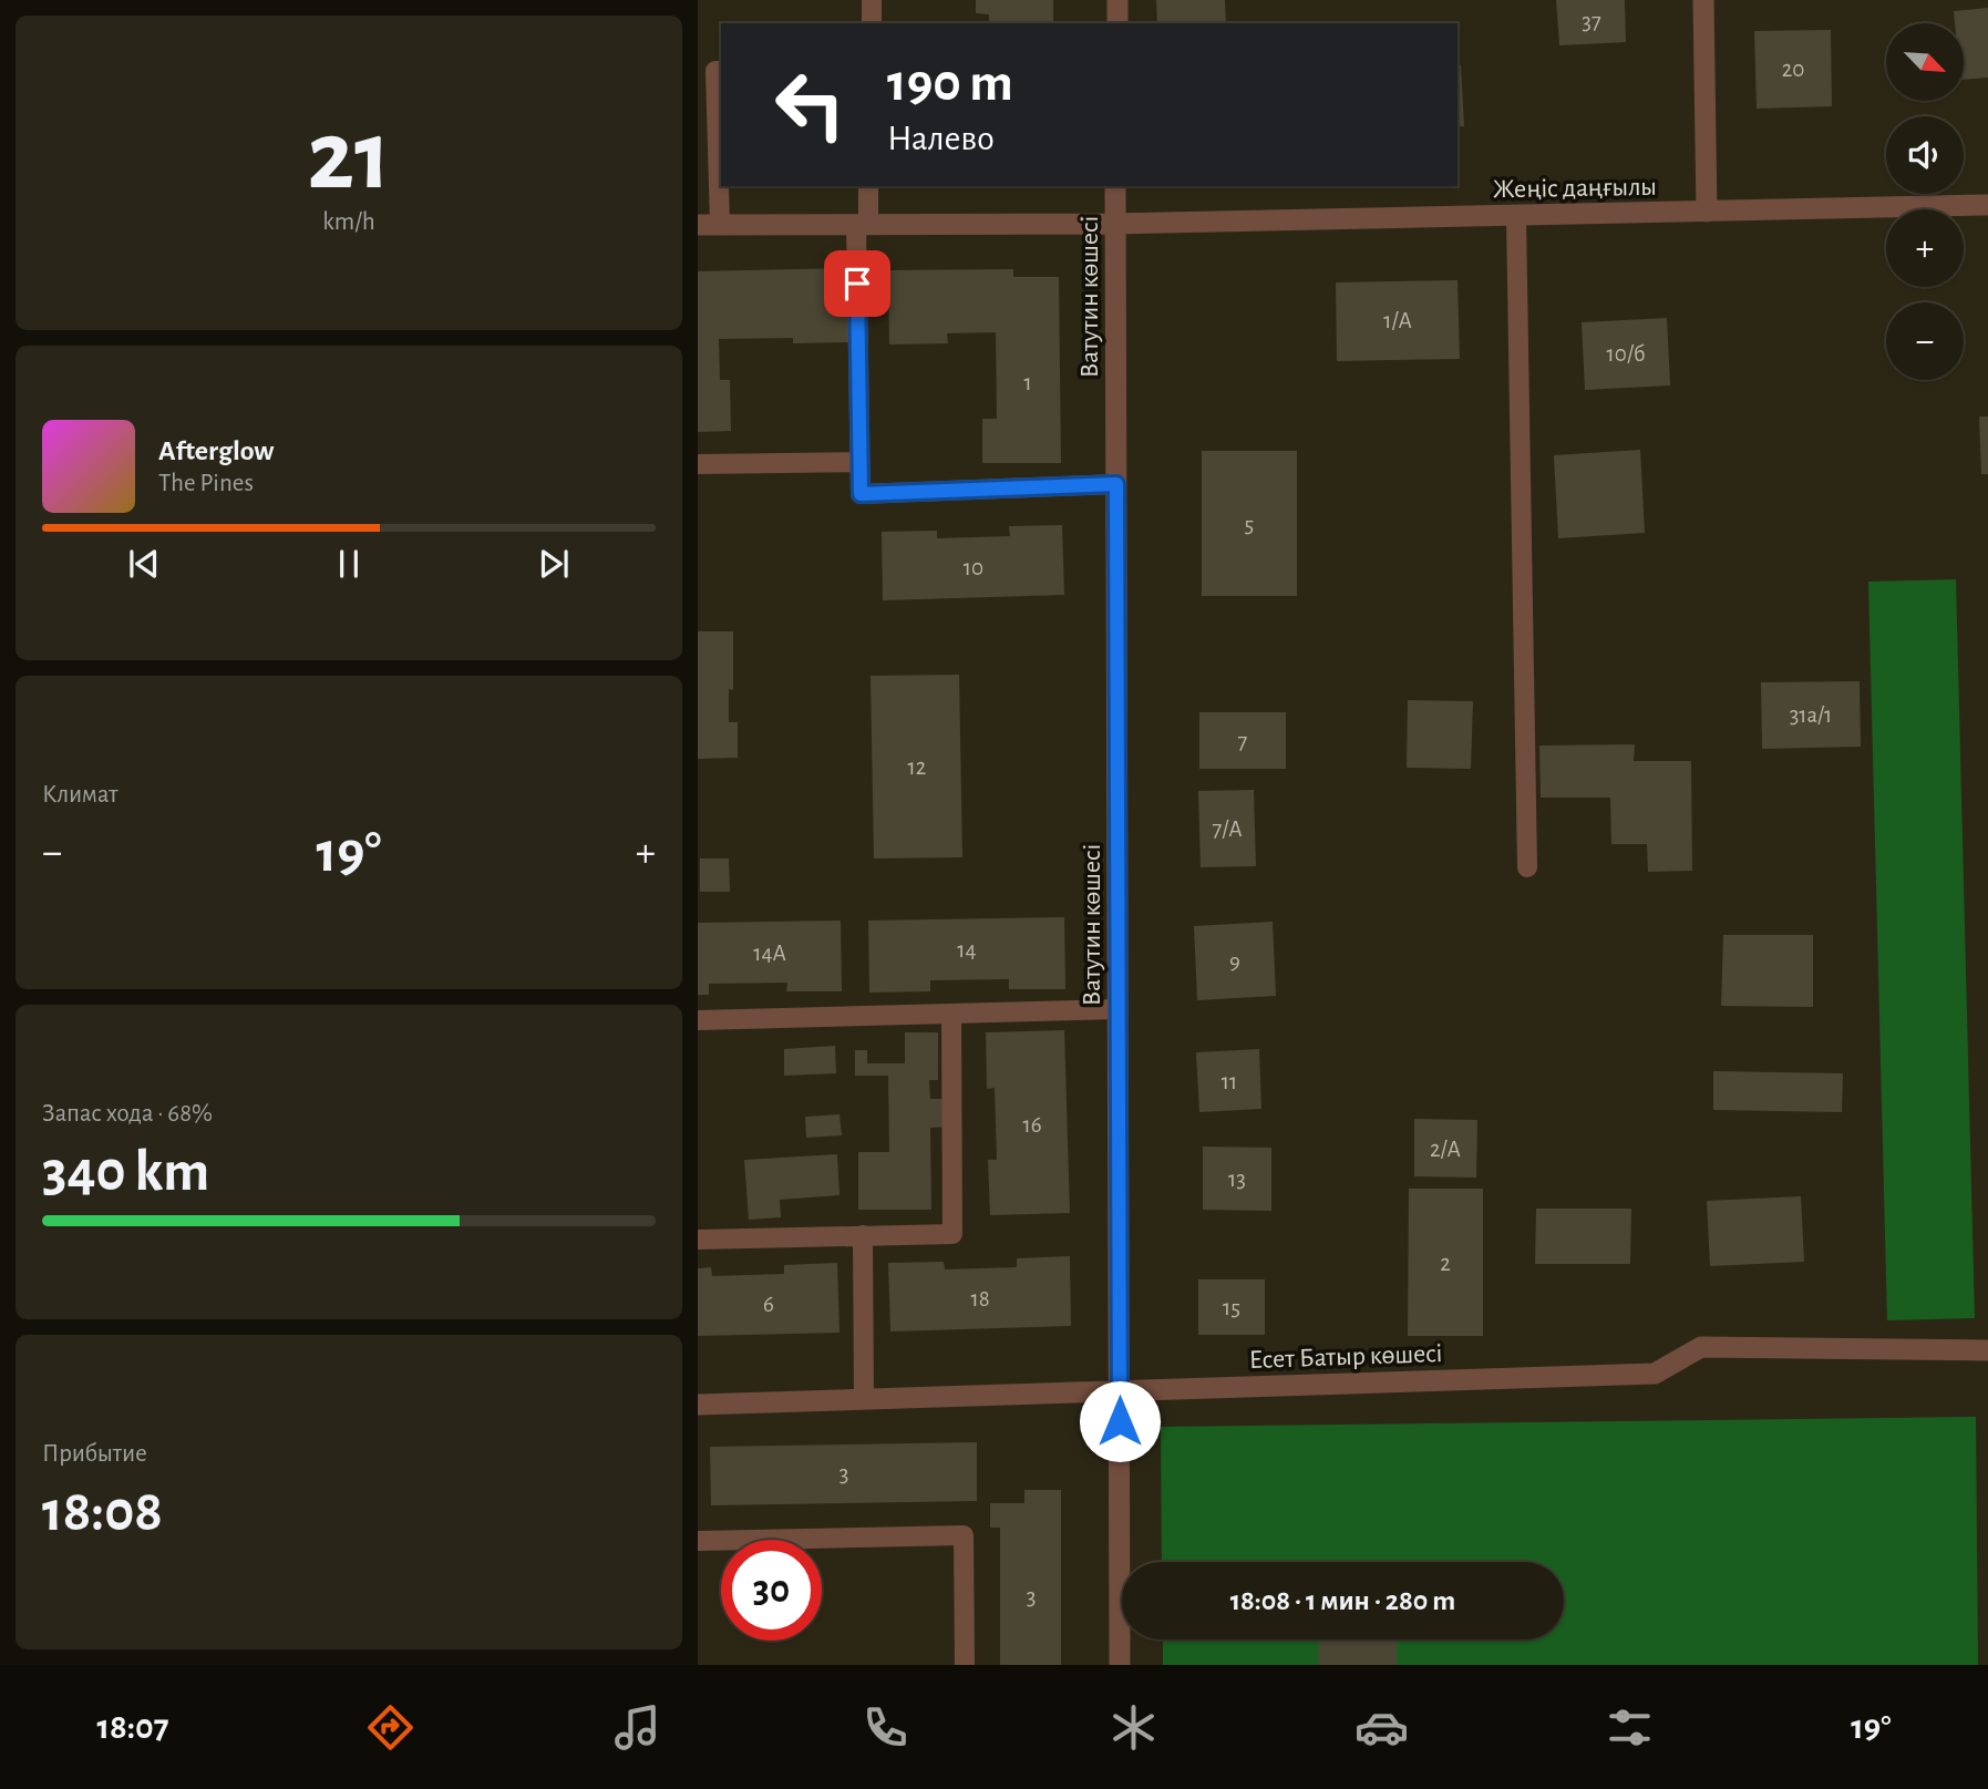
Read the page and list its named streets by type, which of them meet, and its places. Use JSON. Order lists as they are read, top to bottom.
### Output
{
  "streets": {
    "street": ["Жеңіс даңғылы", "Ватутин көшесі", "Есет Батыр көшесі"]
  },
  "crossings": [
    ["Жеңіс даңғылы", "Ватутин көшесі"],
    ["Ватутин көшесі", "Есет Батыр көшесі"]
  ],
  "house_numbers": [
    "37",
    "20",
    "1/А",
    "10/б",
    "1",
    "5",
    "10",
    "31а/1",
    "7",
    "12",
    "7/А",
    "14",
    "14А",
    "9",
    "11",
    "16",
    "2/А",
    "13",
    "2",
    "18",
    "6",
    "15",
    "3",
    "3"
  ],
  "north": "bottom right",
  "page": {
    "tile": [
      ["21", "km/h"],
      "Климат",
      ["Запас хода · 68%", "340 km"],
      ["Прибытие", "18:08"]
    ],
    "map_buttons": ["+", "−"],
    "turn": ["190 m", "Налево"],
    "song": ["Afterglow", "The Pines"],
    "heat": ["−", "19°", "+"],
    "limit": "30",
    "trip": "18:08 · 1 мин · 280 m",
    "tabs": ["18:07", "19°"]
  }
}
